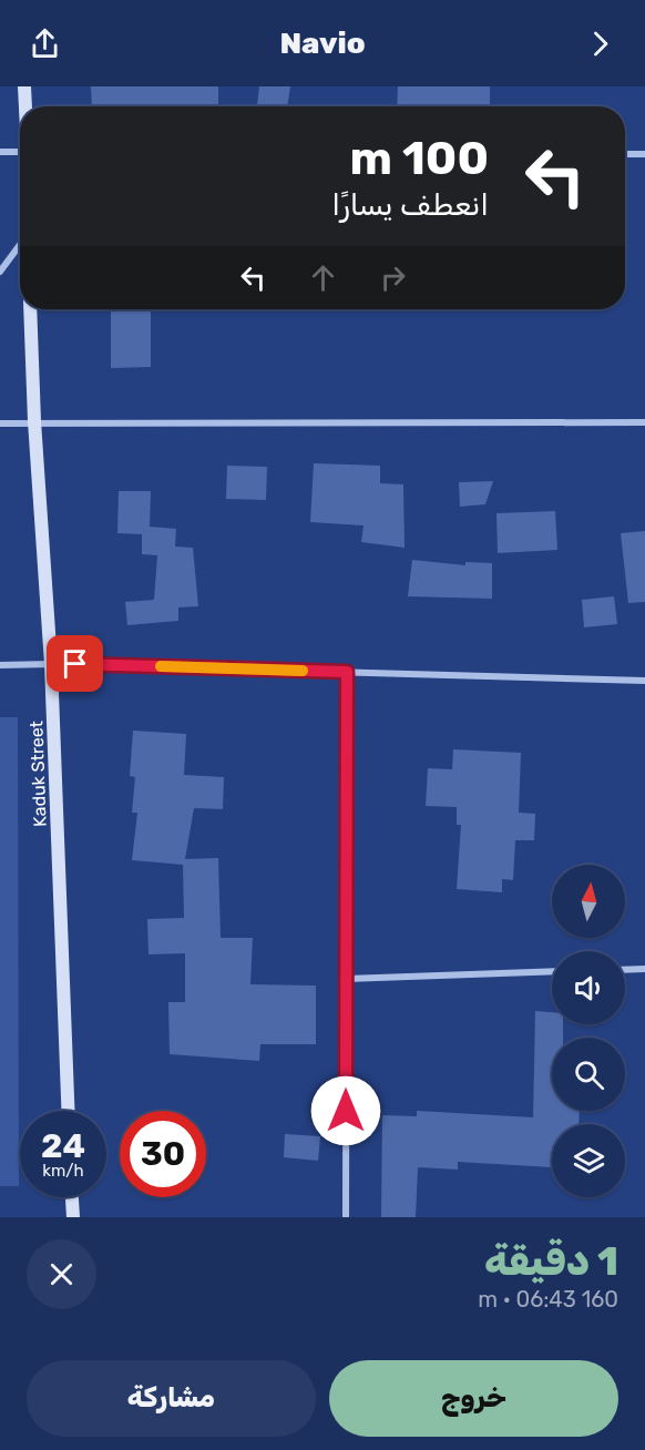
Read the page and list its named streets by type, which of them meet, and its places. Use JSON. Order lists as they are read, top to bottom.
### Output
{
  "streets": {
    "street": ["Kaduk Street"]
  },
  "north": "top",
  "page": {
    "header": "Navio",
    "turn": ["100 m", "انعطف يسارًا"],
    "speed": "24 km/h",
    "limit": "30",
    "heading": ["1 دقيقة", "160 m · 06:43"],
    "buttons": ["خروج", "مشاركة"]
  }
}
